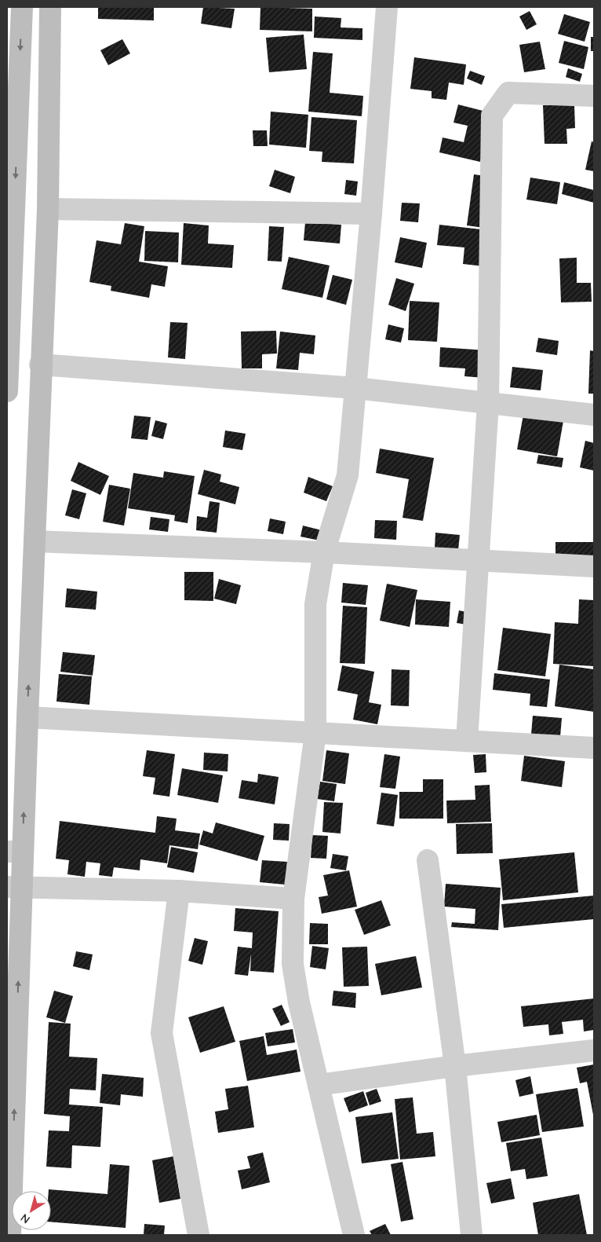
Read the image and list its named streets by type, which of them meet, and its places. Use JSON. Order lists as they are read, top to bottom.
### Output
{
  "north": "bottom left"
}
